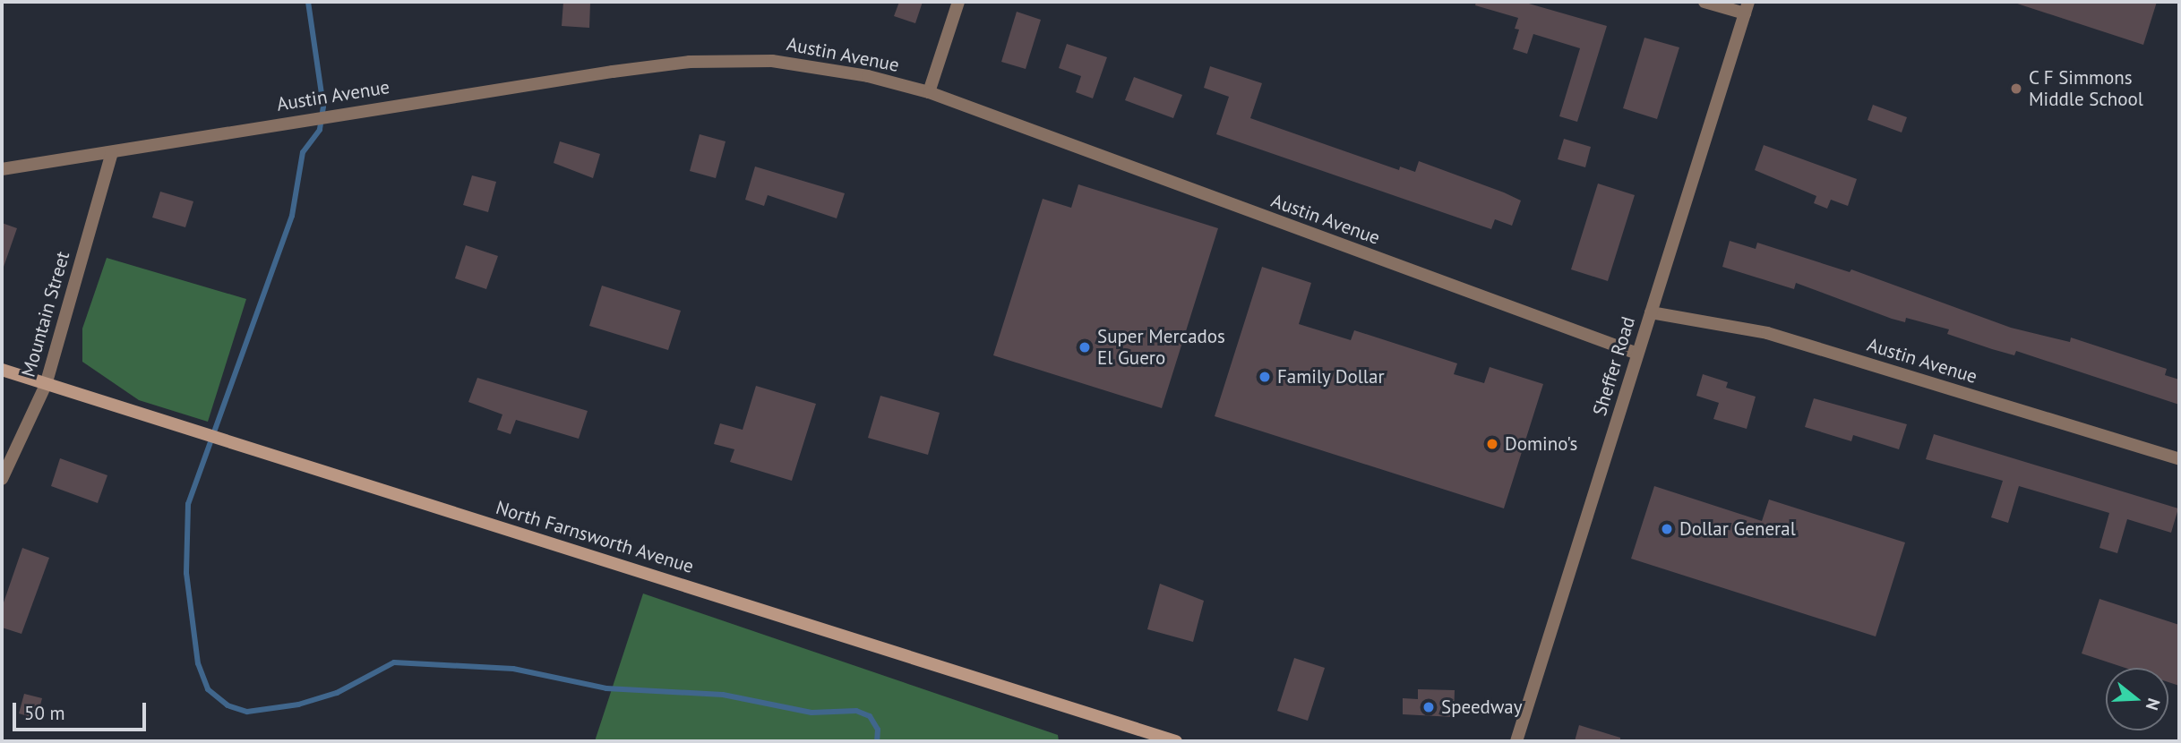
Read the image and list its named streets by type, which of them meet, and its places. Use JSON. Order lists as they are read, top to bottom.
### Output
{
  "streets": {
    "main road": ["North Farnsworth Avenue"],
    "street": ["Austin Avenue", "Mountain Street", "Sheffer Road"]
  },
  "crossings": [
    ["Austin Avenue", "Mountain Street"],
    ["Austin Avenue", "Sheffer Road"],
    ["Mountain Street", "North Farnsworth Avenue"]
  ],
  "places": [
    "C F Simmons Middle School",
    "Super Mercados El Guero",
    "Family Dollar",
    "Domino's",
    "Dollar General",
    "Speedway"
  ],
  "scale_bar": "50 m",
  "north": "right"
}
